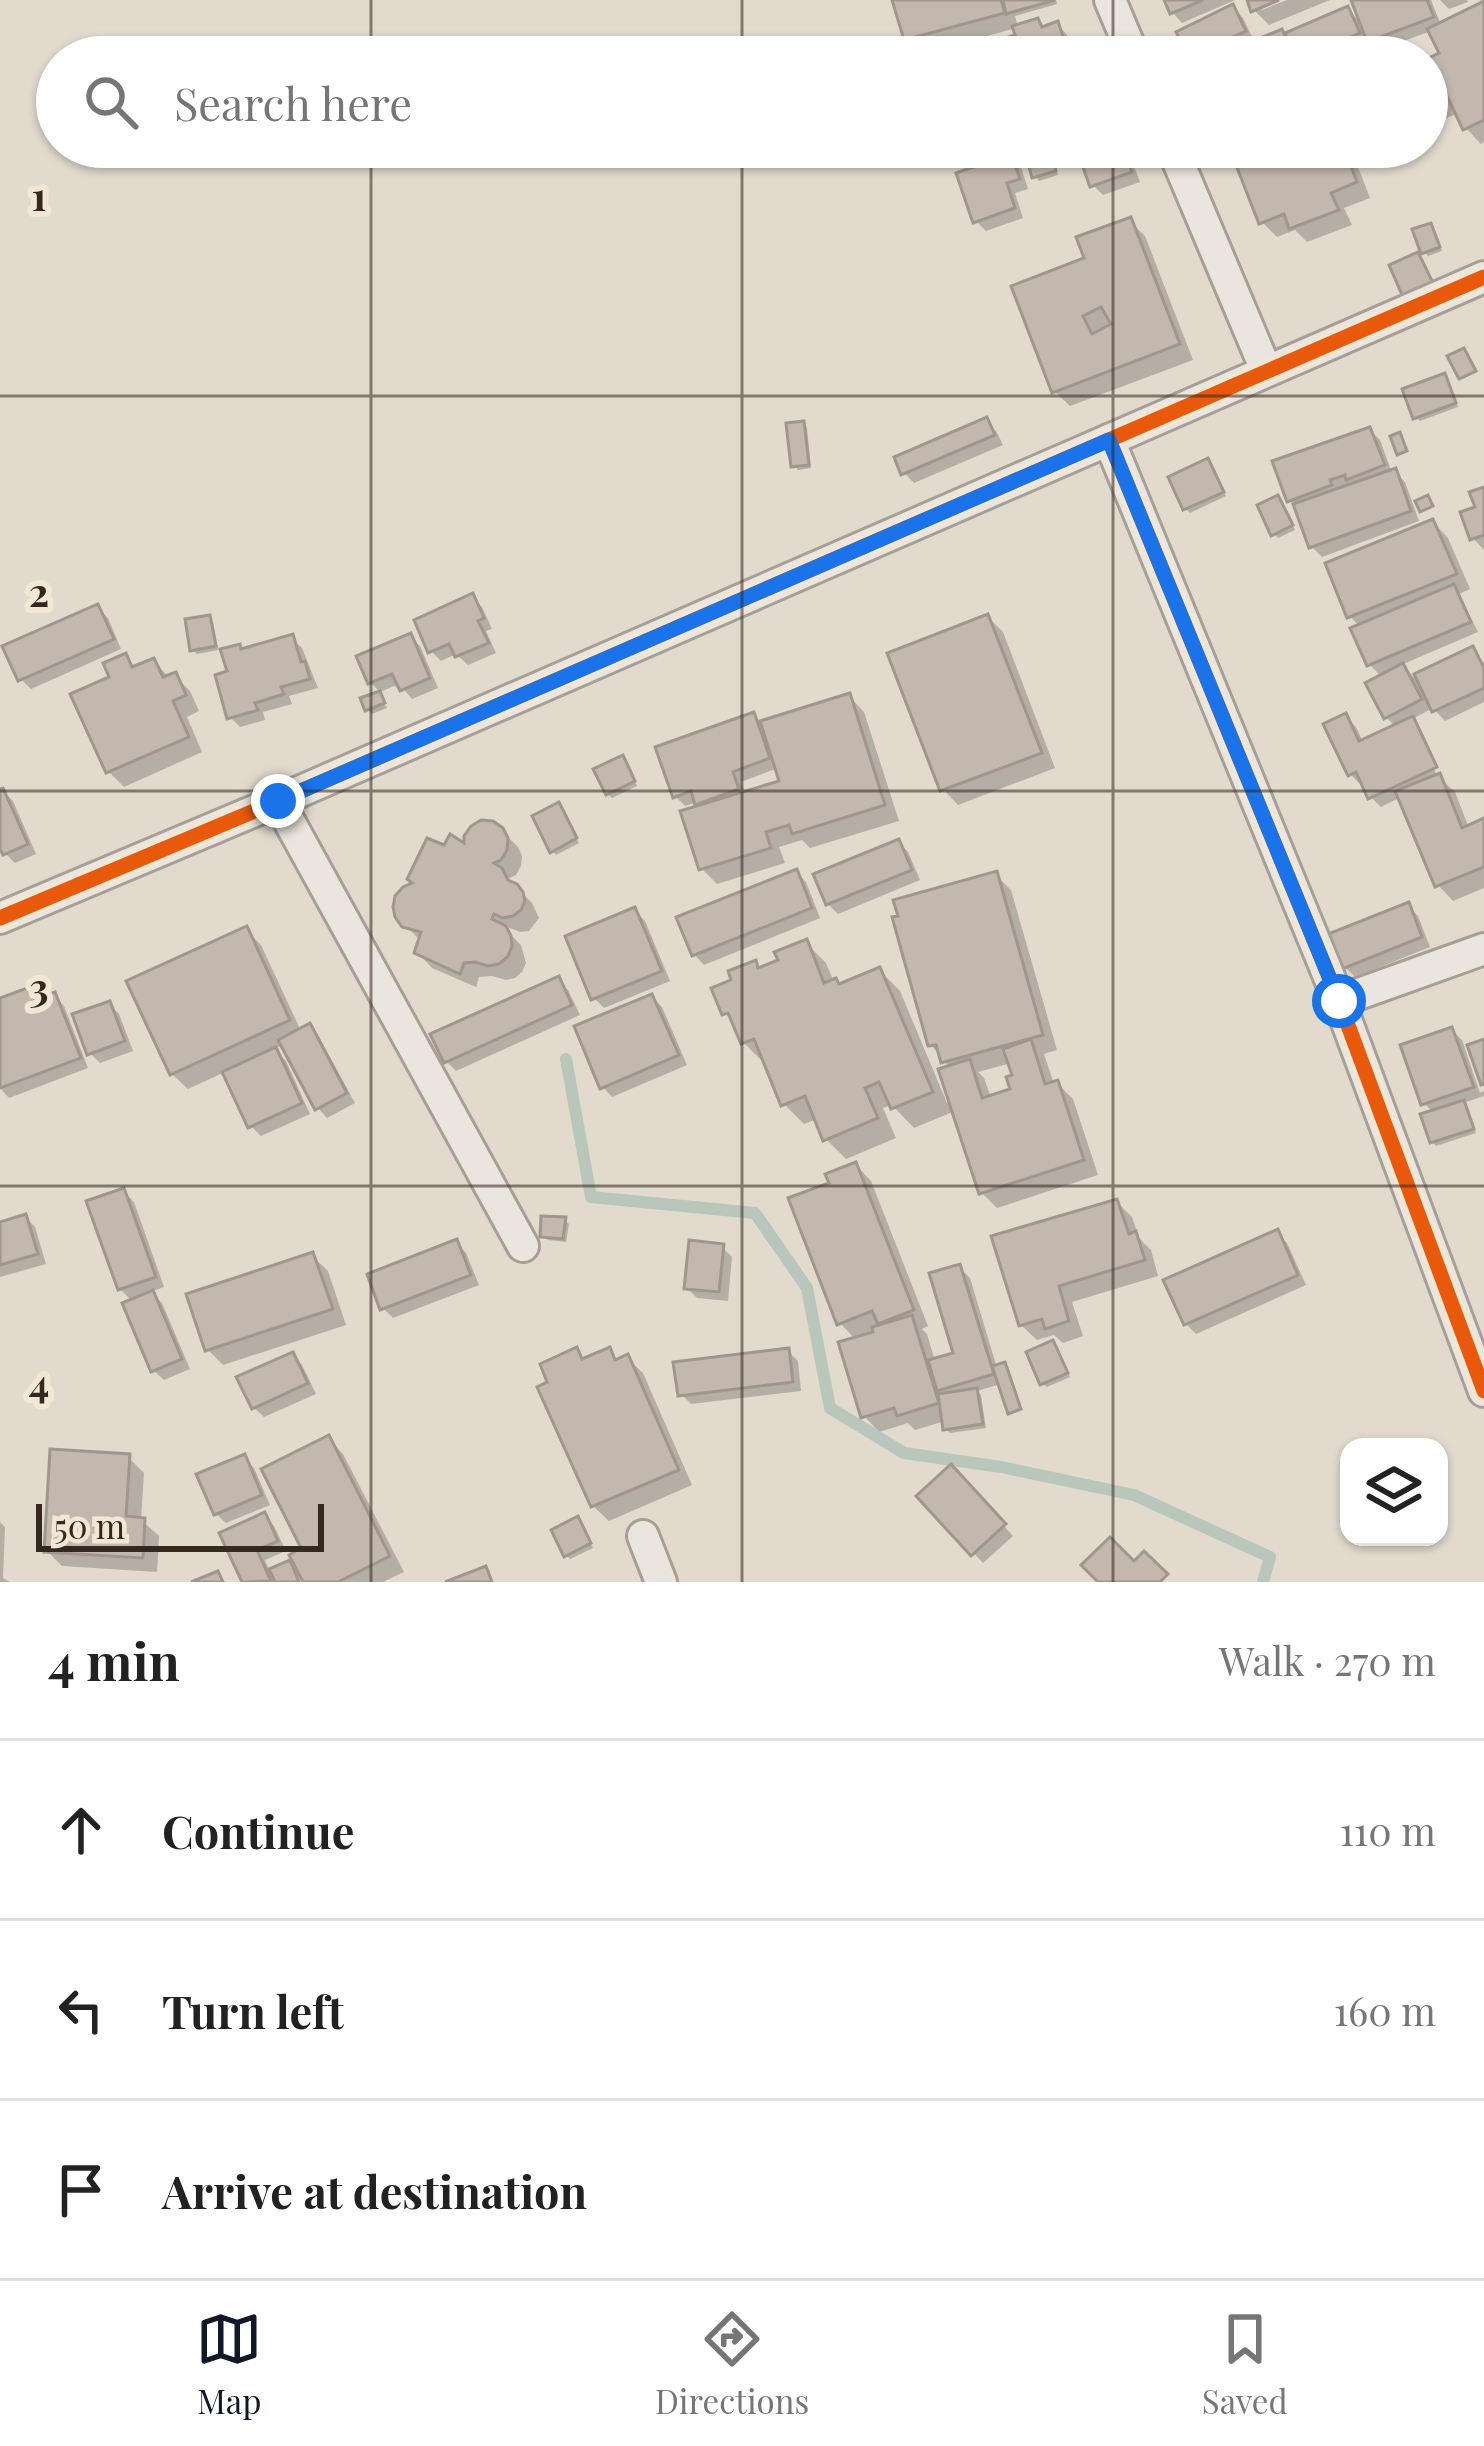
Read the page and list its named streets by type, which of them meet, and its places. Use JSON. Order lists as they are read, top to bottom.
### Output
{
  "scale_bar": "50 m",
  "page": {
    "search": "Search here",
    "scale": "50 m",
    "heading": ["4 min", "Walk · 270 m"],
    "list": [
      ["Continue", "110 m"],
      ["Turn left", "160 m"],
      "Arrive at destination"
    ],
    "nav": ["Map", "Directions", "Saved"]
  },
  "grid": {
    "rows": [
      "1",
      "2",
      "3",
      "4"
    ]
  }
}
